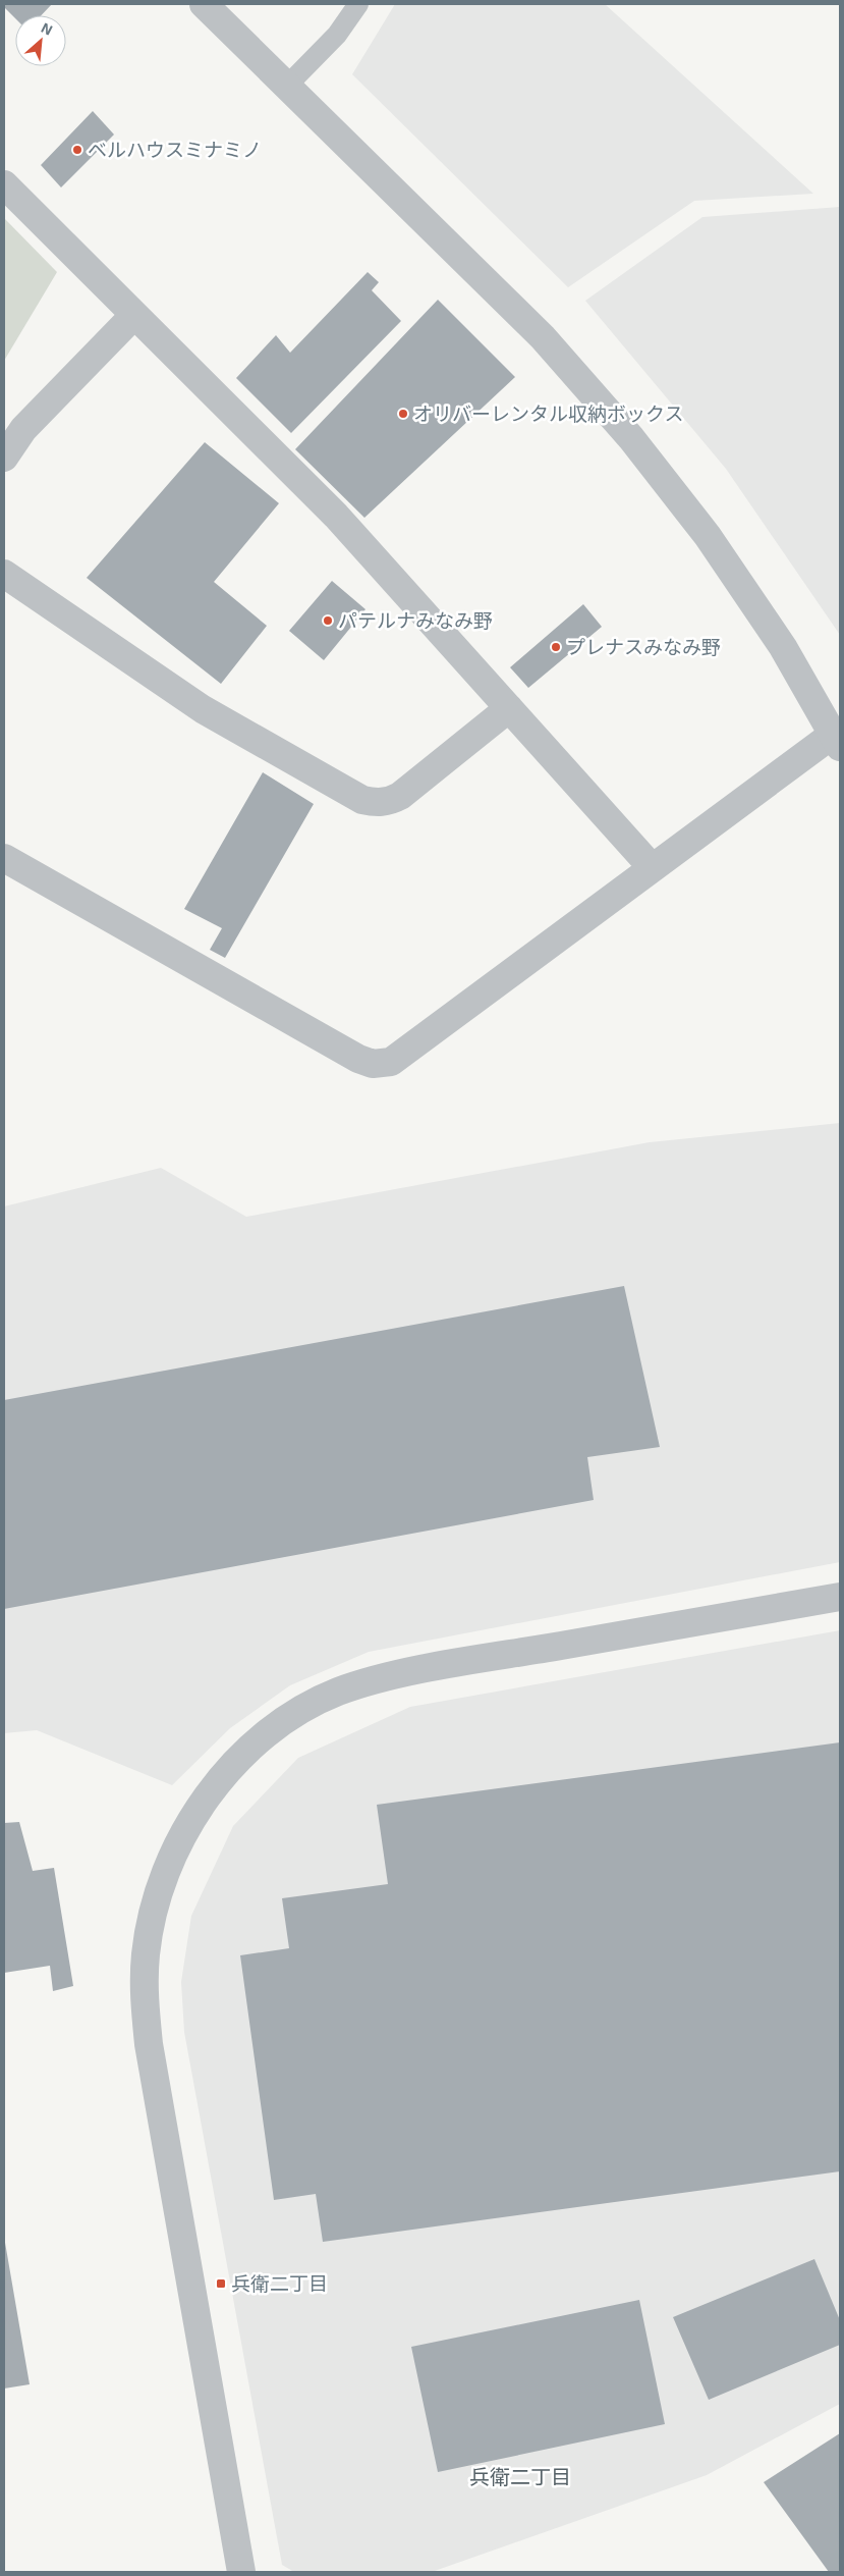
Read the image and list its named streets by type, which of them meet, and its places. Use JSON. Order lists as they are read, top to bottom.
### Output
{
  "districts": ["兵衛二丁目"],
  "places": {
    "other": [
      "ベルハウスミナミノ",
      "オリバーレンタル収納ボックス",
      "パテルナみなみ野",
      "プレナスみなみ野"
    ],
    "transit": ["兵衛二丁目"]
  },
  "north": "top right"
}
